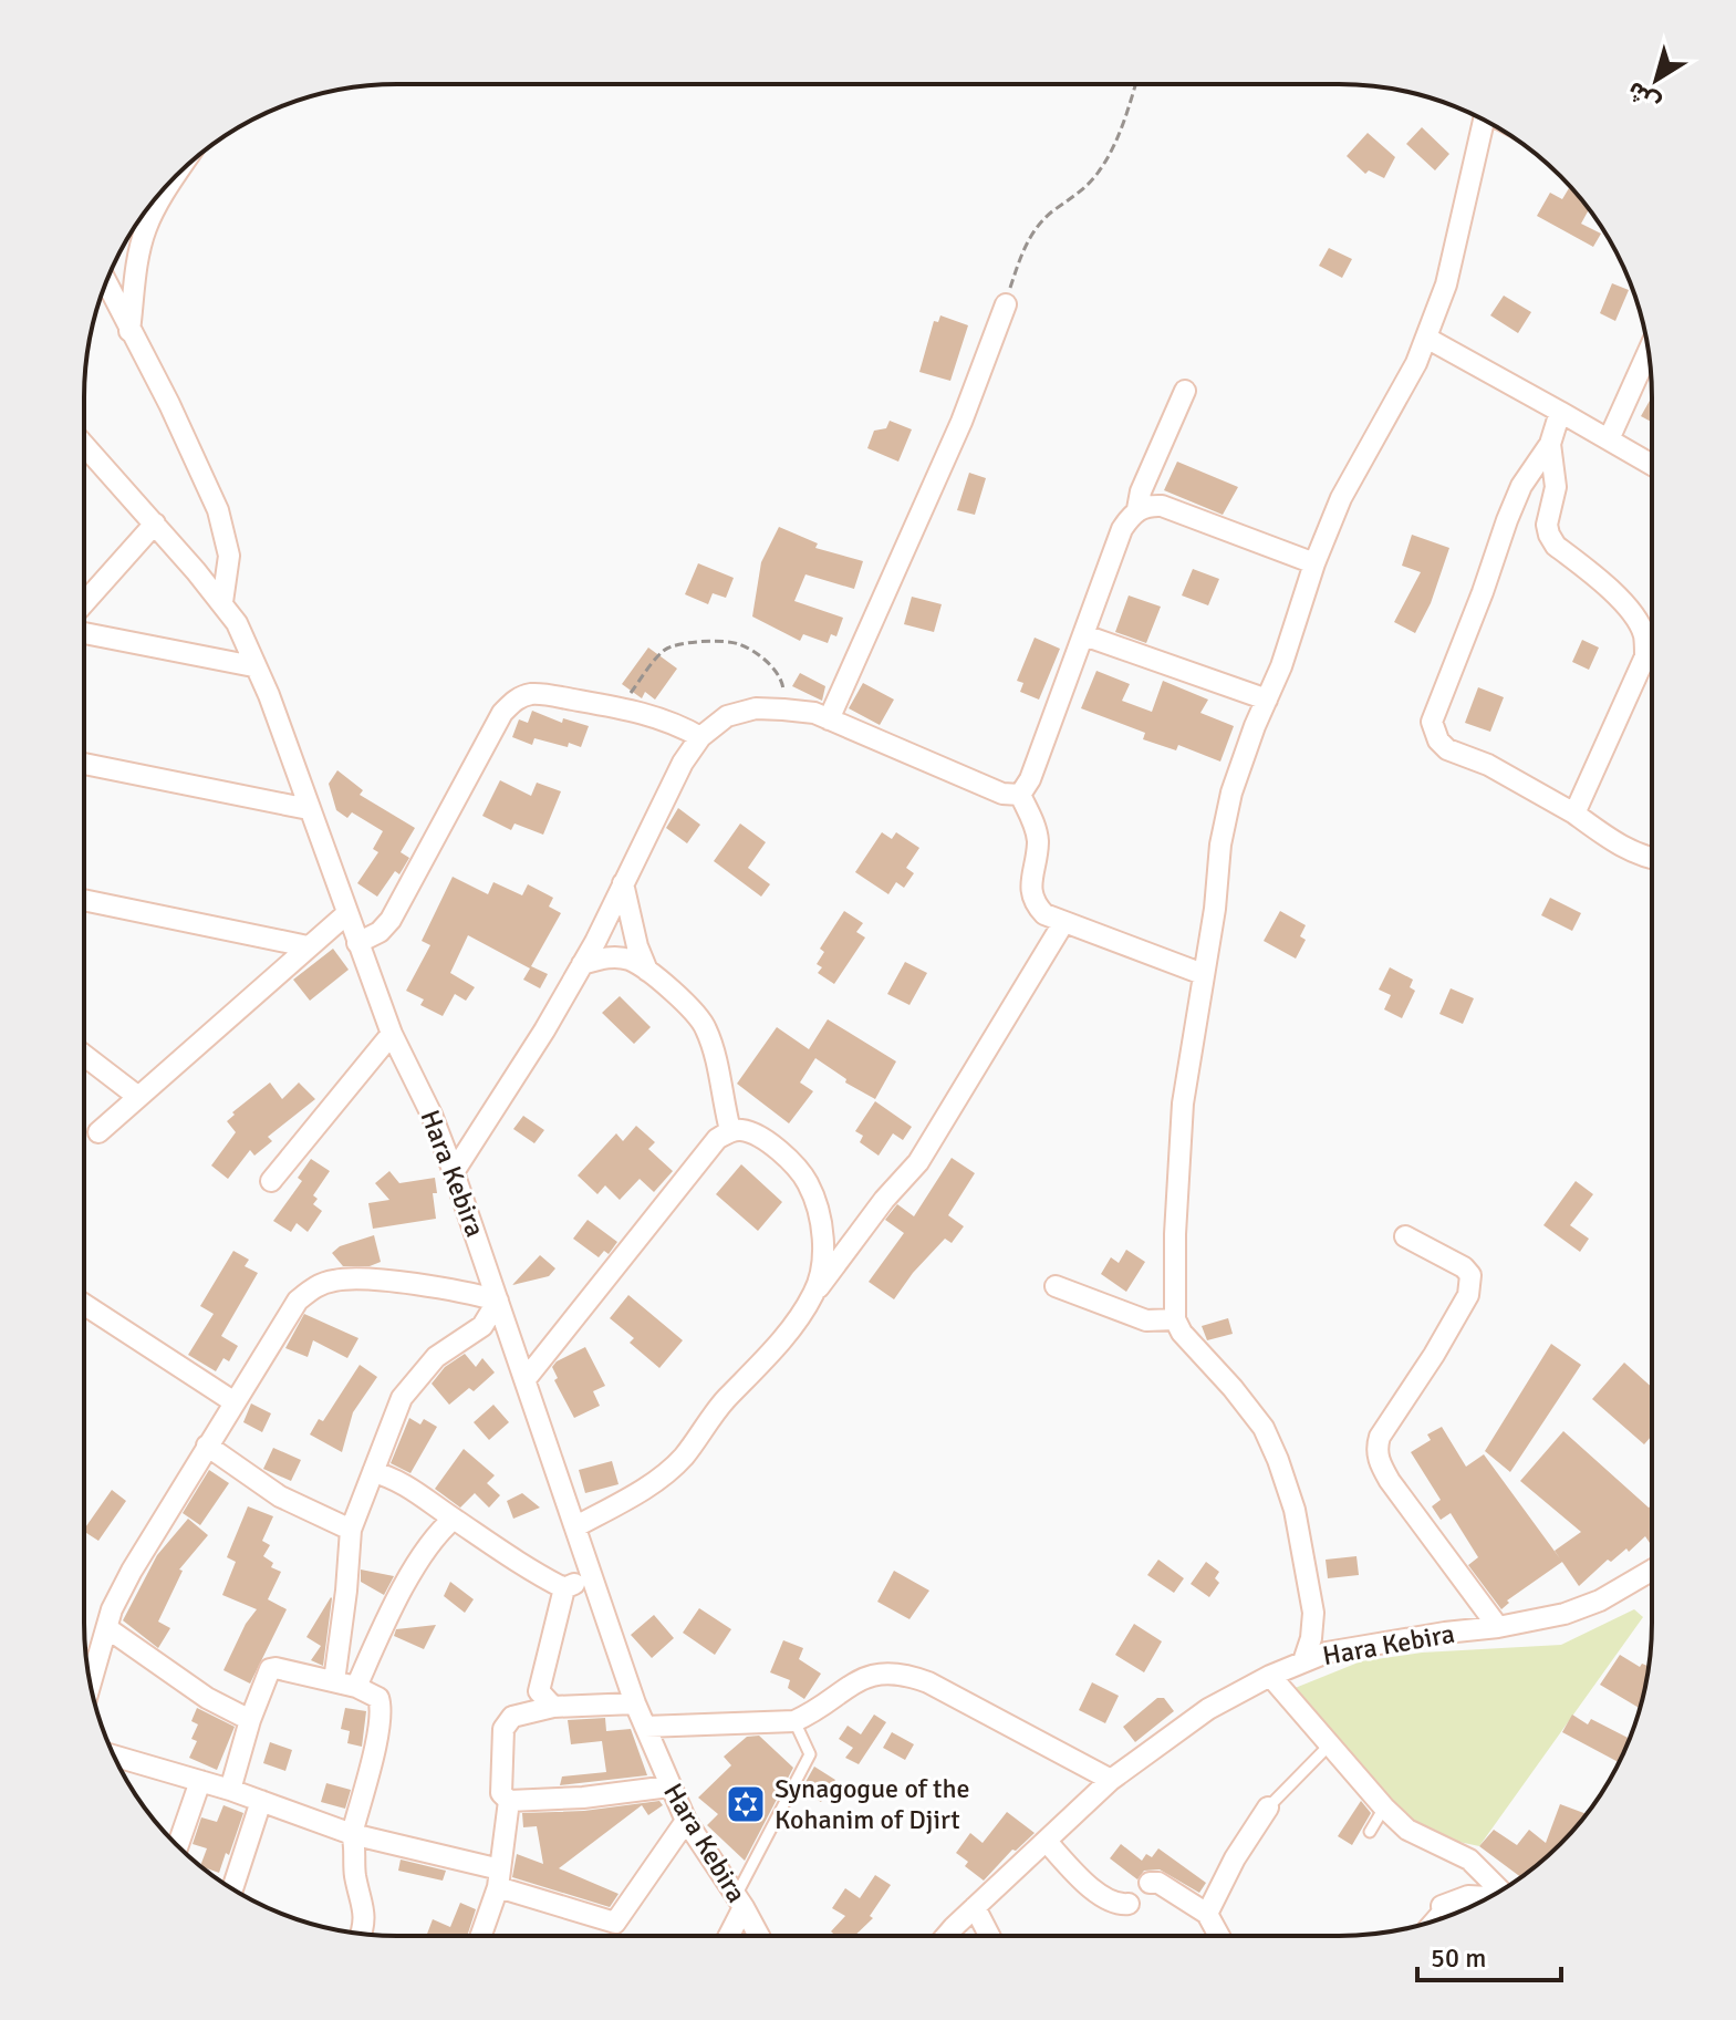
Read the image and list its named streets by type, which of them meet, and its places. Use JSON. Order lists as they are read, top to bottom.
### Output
{
  "streets": {
    "street": ["Hara Kebira"]
  },
  "places": {
    "synagogue": ["Synagogue of the Kohanim of Djirt"]
  },
  "scale_bar": "50 m",
  "north": "bottom left"
}
